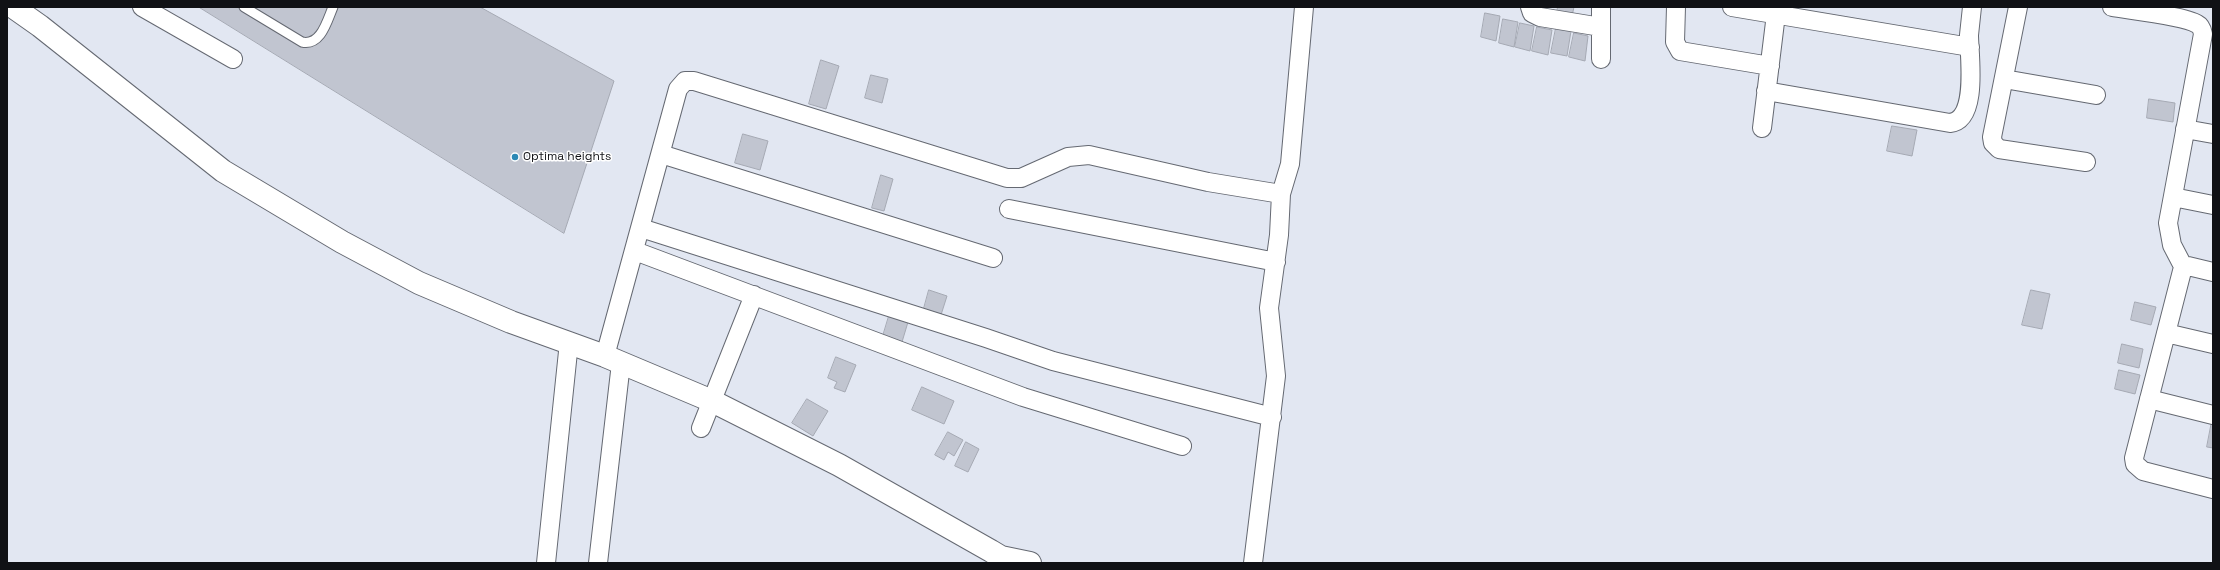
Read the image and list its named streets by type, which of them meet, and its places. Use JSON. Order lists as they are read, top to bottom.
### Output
{
  "places": ["Optima heights"]
}
